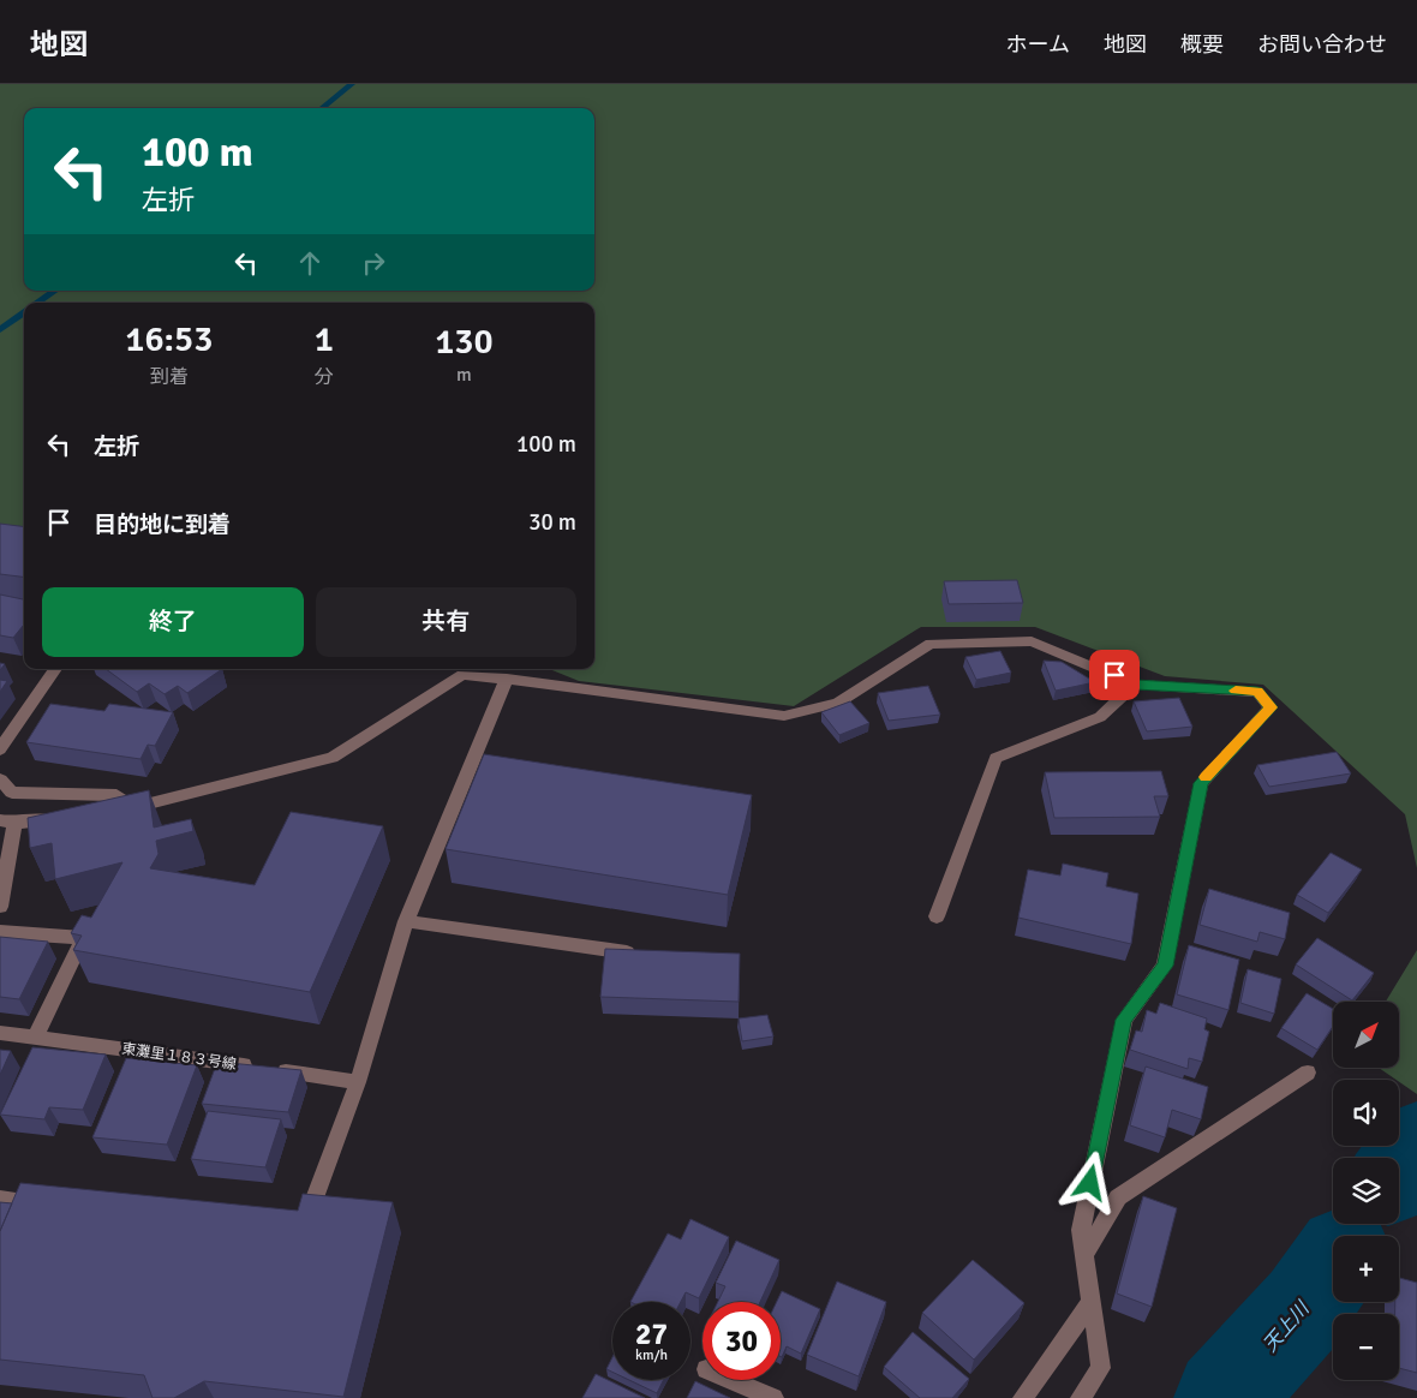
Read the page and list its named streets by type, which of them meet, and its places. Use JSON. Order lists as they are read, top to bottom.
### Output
{
  "streets": {
    "street": ["東灘里１８３号線"]
  },
  "water": ["天上川"],
  "north": "top right",
  "page": {
    "header": "地図",
    "nav": [
      "ホーム",
      "地図",
      "概要",
      "お問い合わせ"
    ],
    "turn": ["100 m", "左折"],
    "eta": [
      "16:53",
      "到着",
      "1",
      "分",
      "130",
      "m"
    ],
    "list": [
      {
        "name": "左折",
        "value": "100 m"
      },
      {
        "name": "目的地に到着",
        "value": "30 m"
      }
    ],
    "buttons": ["終了", "共有"],
    "map_buttons": ["+", "−"],
    "speed": "27 km/h",
    "limit": "30"
  }
}
